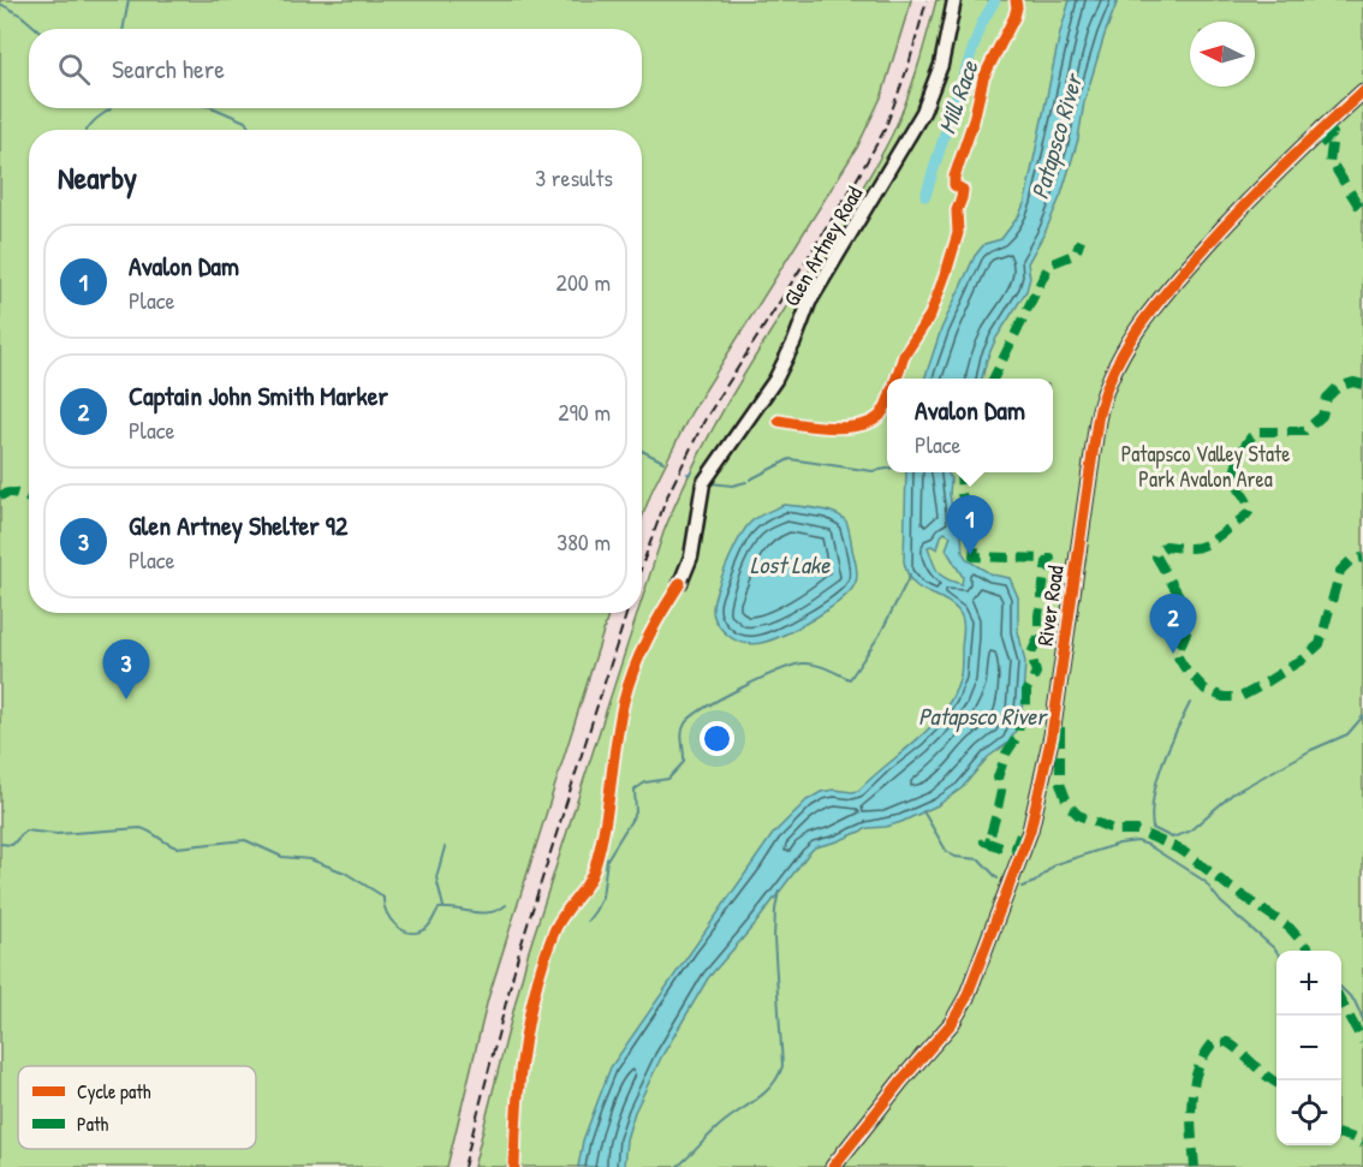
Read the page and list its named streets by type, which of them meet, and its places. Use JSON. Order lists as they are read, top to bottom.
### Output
{
  "streets": {
    "street": ["Glen Artney Road", "River Road"]
  },
  "water": ["Mill Race", "Patapsco River", "Lost Lake"],
  "parks": ["Patapsco Valley State Park Avalon Area"],
  "legend": ["Cycle path", "Path"],
  "north": "left",
  "page": {
    "search": "Search here",
    "heading": ["Nearby", "3 results"],
    "list": [
      {
        "mark": "1",
        "name": "Avalon Dam",
        "note": "Place",
        "value": "200 m"
      },
      {
        "mark": "2",
        "name": "Captain John Smith Marker",
        "note": "Place",
        "value": "290 m"
      },
      {
        "mark": "3",
        "name": "Glen Artney Shelter 92",
        "note": "Place",
        "value": "380 m"
      }
    ],
    "popup": ["Avalon Dam", "Place"],
    "pins": ["1", "2", "3"],
    "map_buttons": ["+", "−"]
  }
}
